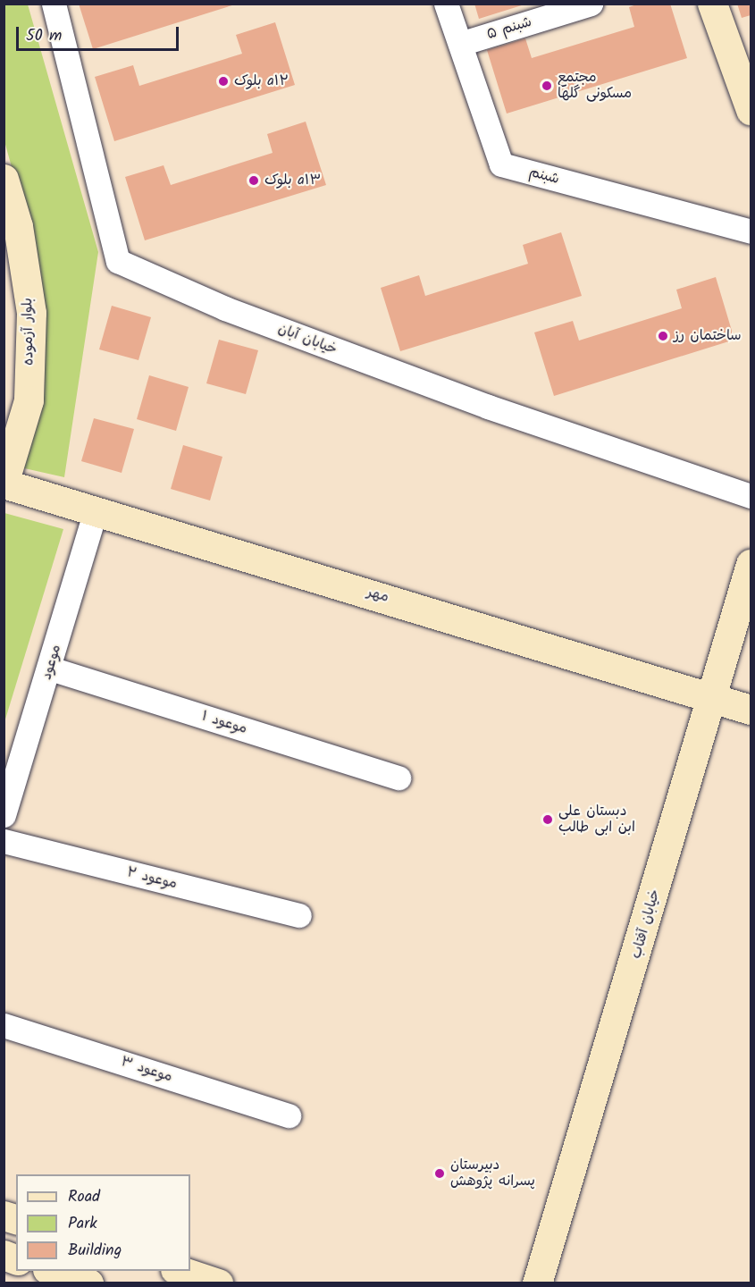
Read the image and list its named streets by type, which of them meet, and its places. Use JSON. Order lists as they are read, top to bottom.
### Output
{
  "streets": {
    "street": [
      "شبنم ۵",
      "شبنم",
      "بلوار آزموده",
      "خیابان آبان",
      "مهر",
      "موعود",
      "موعود ۱",
      "موعود ۲",
      "خیابان آفتاب",
      "موعود ۳"
    ]
  },
  "crossings": [
    ["شبنم ۵", "شبنم"],
    ["بلوار آزموده", "مهر"],
    ["مهر", "موعود"],
    ["مهر", "خیابان آفتاب"],
    ["موعود", "موعود ۱"]
  ],
  "places": [
    "بلوک a۱۲",
    "مجتمع مسکونی گلها",
    "بلوک a۱۳",
    "ساختمان رز",
    "دبستان علی ابن ابی طالب",
    "دبیرستان پسرانه پژوهش"
  ],
  "legend": ["Road", "Park", "Building"],
  "scale_bar": "50 m"
}
